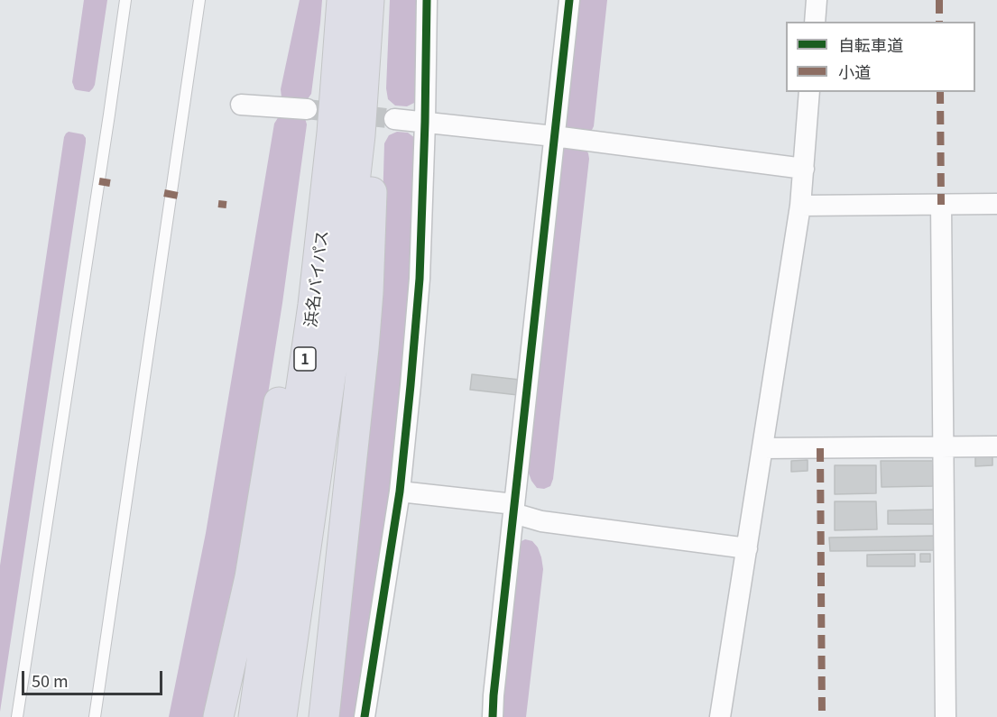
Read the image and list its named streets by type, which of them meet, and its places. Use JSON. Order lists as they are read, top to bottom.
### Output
{
  "streets": {
    "highway": ["浜名バイパス", "1"]
  },
  "crossings": [
    ["浜名バイパス", "1"]
  ],
  "legend": ["自転車道", "小道"],
  "scale_bar": "50 m"
}
